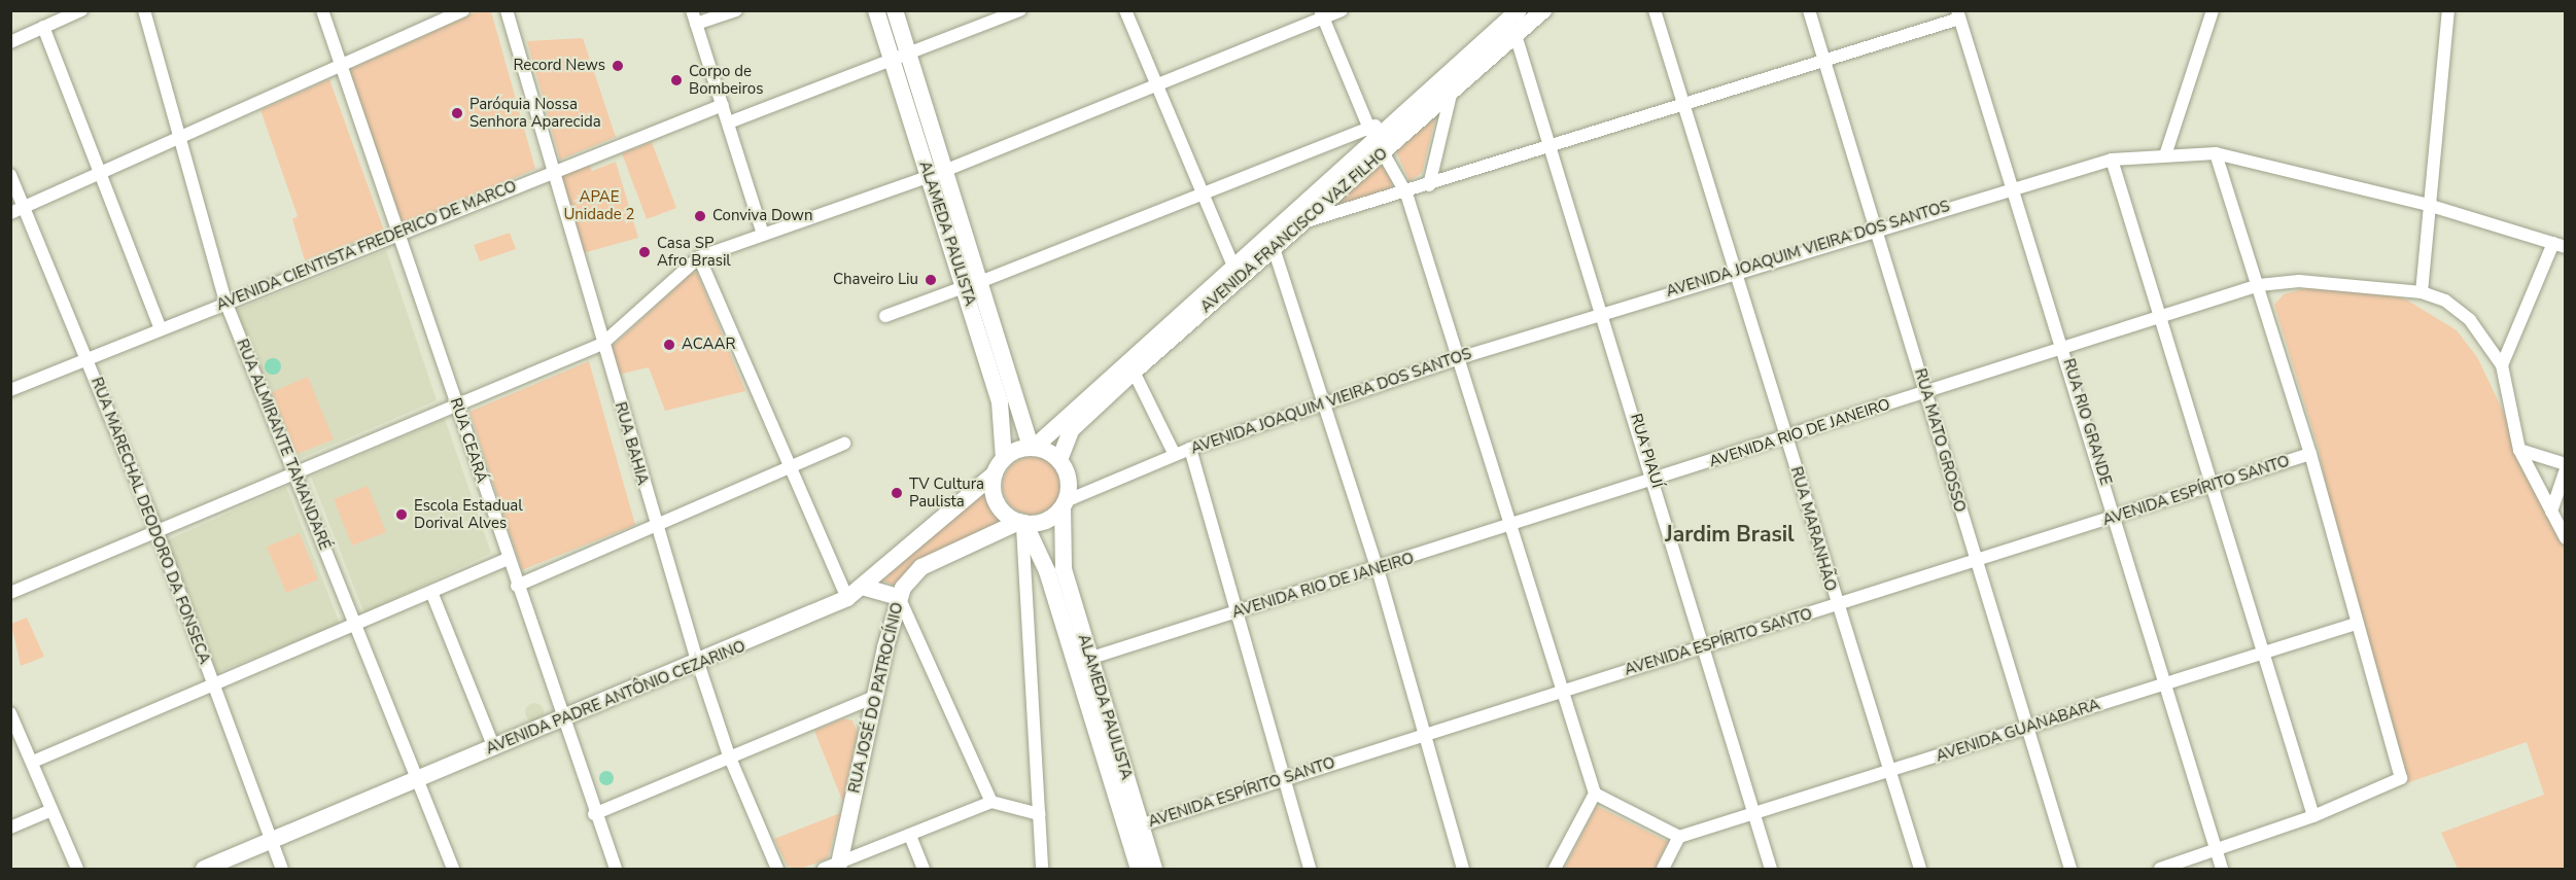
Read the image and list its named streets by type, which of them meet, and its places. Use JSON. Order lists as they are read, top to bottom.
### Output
{
  "streets": {
    "main road": [
      "AVENIDA FRANCISCO VAZ FILHO",
      "ALAMEDA PAULISTA",
      "AVENIDA PADRE ANTÔNIO CEZARINO",
      "RUA JOSÉ DO PATROCÍNIO"
    ],
    "street": [
      "AVENIDA CIENTISTA FREDERICO DE MARCO",
      "AVENIDA JOAQUIM VIEIRA DOS SANTOS",
      "RUA RIO GRANDE",
      "AVENIDA RIO DE JANEIRO",
      "RUA CEARÁ",
      "RUA MATO GROSSO",
      "RUA BAHIA",
      "RUA ALMIRANTE TAMANDARÉ",
      "RUA PIAUÍ",
      "AVENIDA ESPÍRITO SANTO",
      "RUA MARECHAL DEODORO DA FONSECA",
      "RUA MARANHÃO",
      "AVENIDA GUANABARA"
    ]
  },
  "crossings": [
    ["AVENIDA FRANCISCO VAZ FILHO", "ALAMEDA PAULISTA"],
    ["AVENIDA FRANCISCO VAZ FILHO", "AVENIDA JOAQUIM VIEIRA DOS SANTOS"],
    ["AVENIDA FRANCISCO VAZ FILHO", "RUA PIAUÍ"],
    ["AVENIDA FRANCISCO VAZ FILHO", "AVENIDA PADRE ANTÔNIO CEZARINO"],
    ["AVENIDA FRANCISCO VAZ FILHO", "RUA JOSÉ DO PATROCÍNIO"],
    ["ALAMEDA PAULISTA", "AVENIDA JOAQUIM VIEIRA DOS SANTOS"],
    ["ALAMEDA PAULISTA", "AVENIDA RIO DE JANEIRO"],
    ["ALAMEDA PAULISTA", "AVENIDA ESPÍRITO SANTO"],
    ["ALAMEDA PAULISTA", "AVENIDA PADRE ANTÔNIO CEZARINO"],
    ["ALAMEDA PAULISTA", "RUA JOSÉ DO PATROCÍNIO"],
    ["AVENIDA CIENTISTA FREDERICO DE MARCO", "RUA CEARÁ"],
    ["AVENIDA CIENTISTA FREDERICO DE MARCO", "RUA BAHIA"],
    ["AVENIDA CIENTISTA FREDERICO DE MARCO", "RUA ALMIRANTE TAMANDARÉ"],
    ["AVENIDA CIENTISTA FREDERICO DE MARCO", "RUA MARECHAL DEODORO DA FONSECA"],
    ["AVENIDA JOAQUIM VIEIRA DOS SANTOS", "RUA RIO GRANDE"],
    ["AVENIDA JOAQUIM VIEIRA DOS SANTOS", "RUA MATO GROSSO"],
    ["AVENIDA JOAQUIM VIEIRA DOS SANTOS", "RUA PIAUÍ"],
    ["AVENIDA JOAQUIM VIEIRA DOS SANTOS", "RUA MARANHÃO"],
    ["AVENIDA JOAQUIM VIEIRA DOS SANTOS", "AVENIDA PADRE ANTÔNIO CEZARINO"],
    ["AVENIDA JOAQUIM VIEIRA DOS SANTOS", "RUA JOSÉ DO PATROCÍNIO"],
    ["RUA RIO GRANDE", "AVENIDA RIO DE JANEIRO"],
    ["RUA RIO GRANDE", "AVENIDA ESPÍRITO SANTO"],
    ["RUA RIO GRANDE", "AVENIDA GUANABARA"],
    ["AVENIDA RIO DE JANEIRO", "RUA MATO GROSSO"],
    ["AVENIDA RIO DE JANEIRO", "RUA PIAUÍ"],
    ["AVENIDA RIO DE JANEIRO", "RUA MARANHÃO"],
    ["RUA CEARÁ", "AVENIDA PADRE ANTÔNIO CEZARINO"],
    ["RUA MATO GROSSO", "AVENIDA ESPÍRITO SANTO"],
    ["RUA MATO GROSSO", "AVENIDA GUANABARA"],
    ["RUA BAHIA", "AVENIDA PADRE ANTÔNIO CEZARINO"],
    ["RUA ALMIRANTE TAMANDARÉ", "AVENIDA PADRE ANTÔNIO CEZARINO"],
    ["RUA PIAUÍ", "AVENIDA ESPÍRITO SANTO"],
    ["RUA PIAUÍ", "AVENIDA GUANABARA"],
    ["AVENIDA ESPÍRITO SANTO", "RUA MARANHÃO"],
    ["RUA MARECHAL DEODORO DA FONSECA", "AVENIDA PADRE ANTÔNIO CEZARINO"],
    ["RUA MARANHÃO", "AVENIDA GUANABARA"],
    ["AVENIDA PADRE ANTÔNIO CEZARINO", "RUA JOSÉ DO PATROCÍNIO"]
  ],
  "districts": ["Jardim Brasil"],
  "parks": ["APAE Unidade 2"],
  "places": [
    "Record News",
    "Corpo de Bombeiros",
    "Paróquia Nossa Senhora Aparecida",
    "Conviva Down",
    "Casa SP Afro Brasil",
    "Chaveiro Liu",
    "ACAAR",
    "TV Cultura Paulista",
    "Escola Estadual Dorival Alves"
  ]
}
